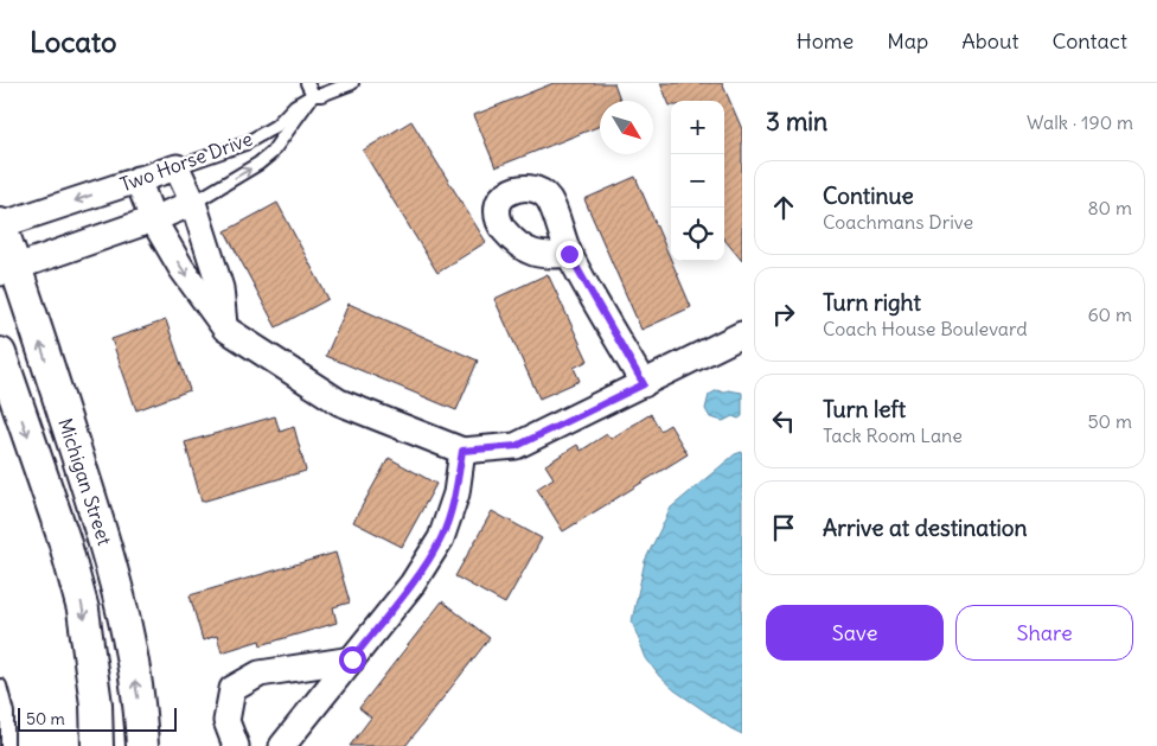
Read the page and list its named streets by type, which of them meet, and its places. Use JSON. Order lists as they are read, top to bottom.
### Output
{
  "streets": {
    "street": ["Two Horse Drive", "Michigan Street"]
  },
  "crossings": [
    ["Two Horse Drive", "Michigan Street"]
  ],
  "scale_bar": "50 m",
  "north": "bottom right",
  "page": {
    "header": "Locato",
    "nav": [
      "Home",
      "Map",
      "About",
      "Contact"
    ],
    "heading": ["3 min", "Walk · 190 m"],
    "map_buttons": ["+", "−"],
    "list": [
      ["Continue", "Coachmans Drive", "80 m"],
      ["Turn right", "Coach House Boulevard", "60 m"],
      ["Turn left", "Tack Room Lane", "50 m"],
      "Arrive at destination"
    ],
    "buttons": ["Save", "Share"],
    "scale": "50 m"
  }
}
